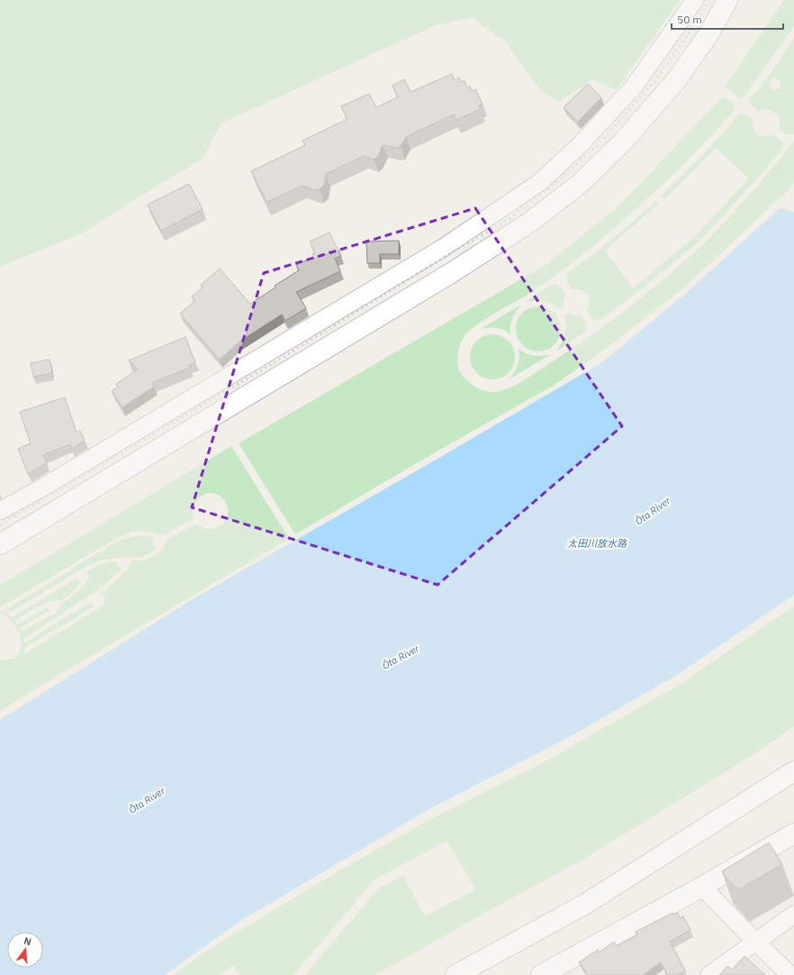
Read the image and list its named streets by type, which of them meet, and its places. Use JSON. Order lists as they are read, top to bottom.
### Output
{
  "water": ["Ōta River", "太田川放水路"],
  "scale_bar": "50 m",
  "north": "top"
}
